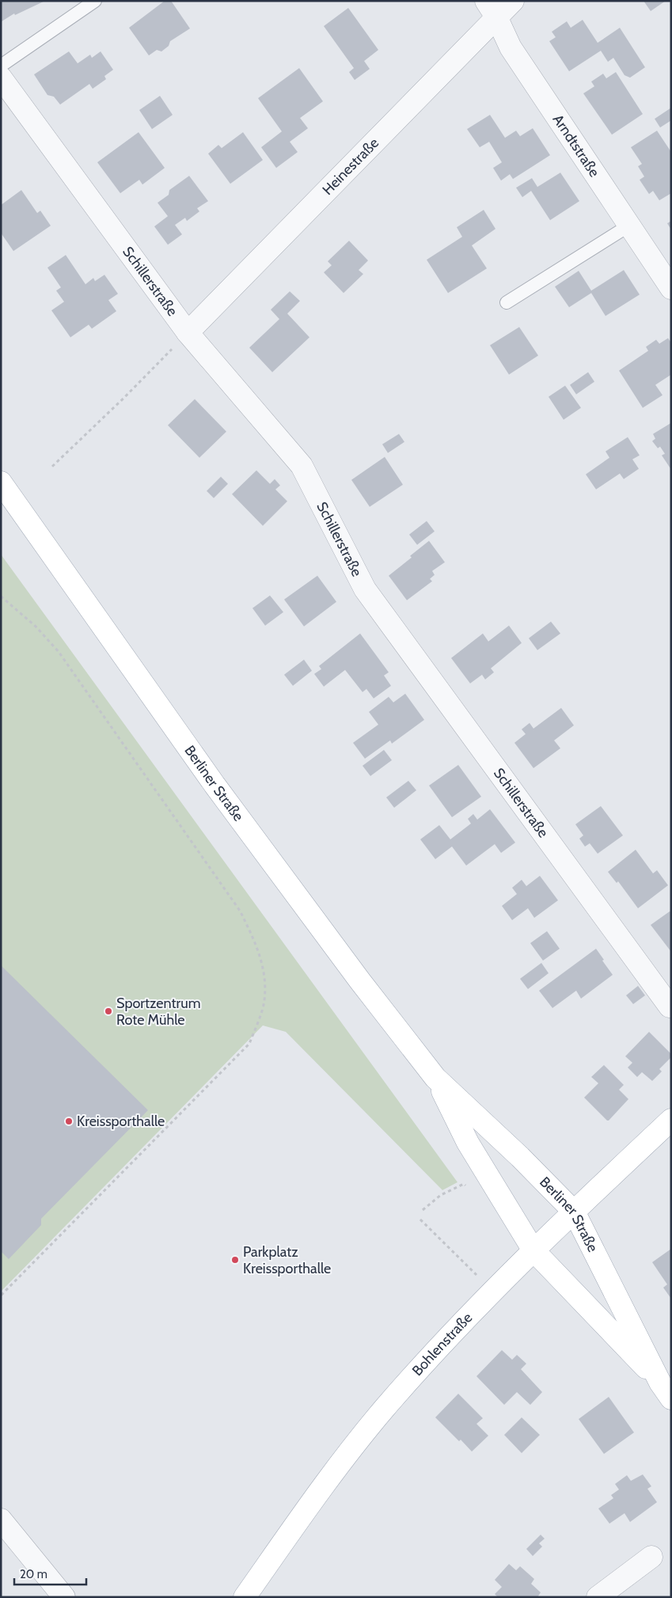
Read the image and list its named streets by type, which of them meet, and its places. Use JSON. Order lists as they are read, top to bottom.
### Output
{
  "streets": {
    "main road": ["Berliner Straße", "Bohlenstraße"],
    "street": ["Arndtstraße", "Heinestraße", "Schillerstraße"]
  },
  "crossings": [
    ["Arndtstraße", "Heinestraße"],
    ["Heinestraße", "Schillerstraße"],
    ["Berliner Straße", "Bohlenstraße"]
  ],
  "places": ["Sportzentrum Rote Mühle", "Kreissporthalle", "Parkplatz Kreissporthalle"],
  "scale_bar": "20 m"
}
